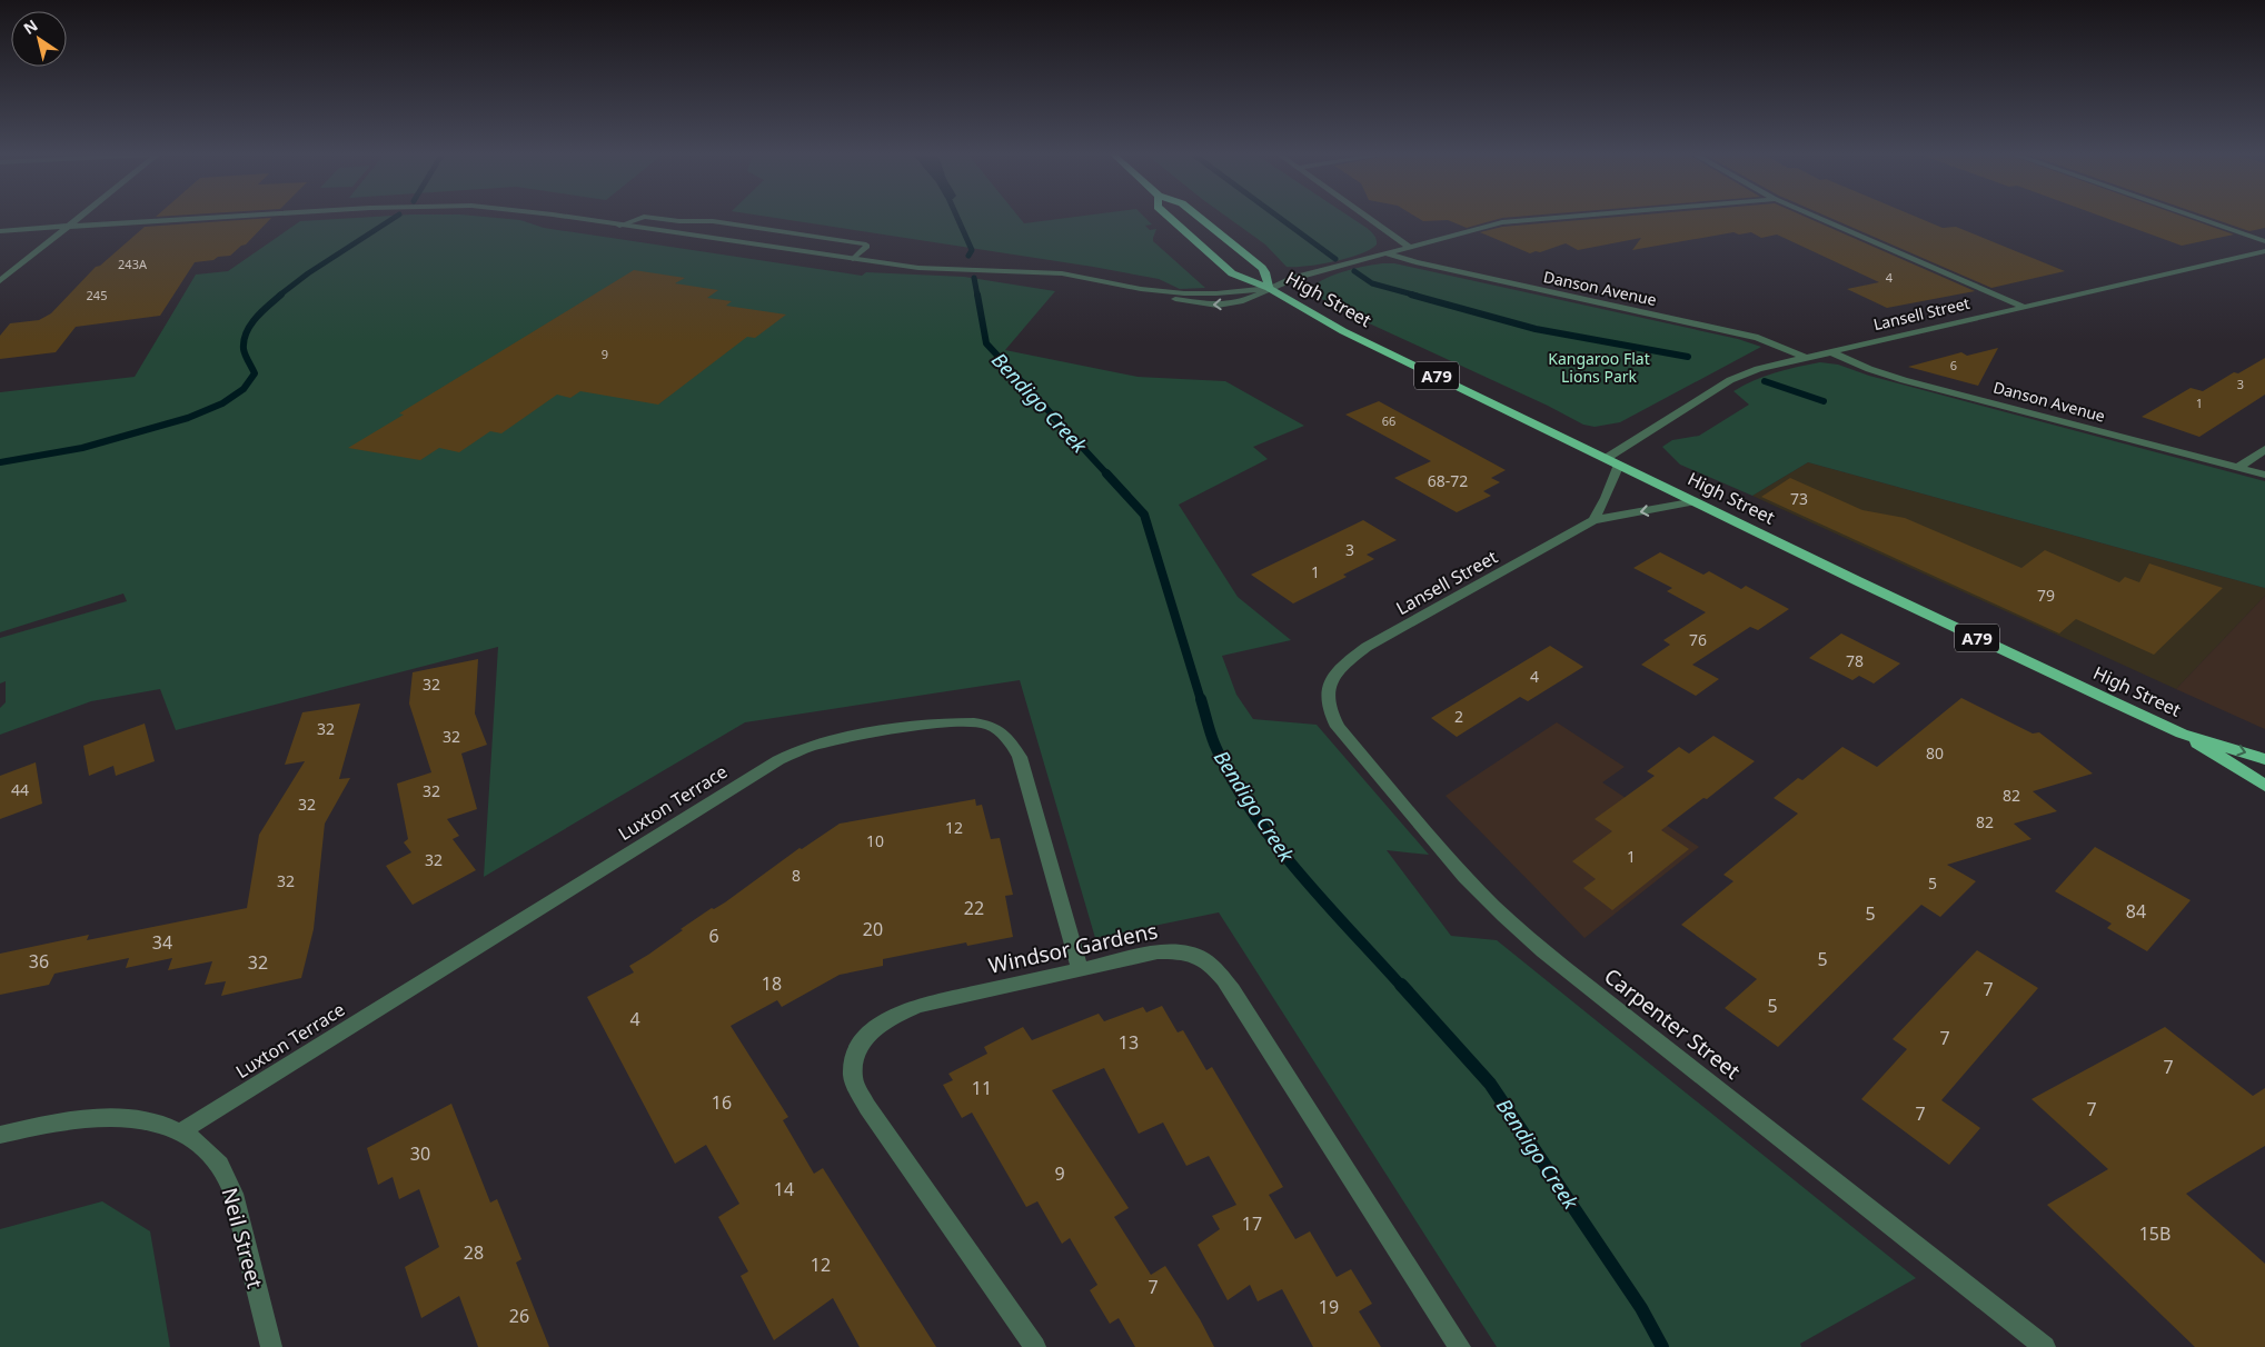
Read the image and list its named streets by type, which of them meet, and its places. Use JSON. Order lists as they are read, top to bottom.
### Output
{
  "streets": {
    "highway": ["High Street", "A79"],
    "street": [
      "Danson Avenue",
      "Lansell Street",
      "Luxton Terrace",
      "Windsor Gardens",
      "Carpenter Street",
      "Neil Street"
    ]
  },
  "crossings": [
    ["Danson Avenue", "Lansell Street"],
    ["High Street", "Lansell Street"],
    ["Lansell Street", "Carpenter Street"],
    ["Luxton Terrace", "Windsor Gardens"],
    ["Luxton Terrace", "Neil Street"]
  ],
  "water": ["Bendigo Creek"],
  "parks": ["Kangaroo Flat Lions Park"],
  "house_numbers": [
    "243A",
    "4",
    "245",
    "9",
    "6",
    "3",
    "1",
    "66",
    "68-72",
    "73",
    "3",
    "1",
    "79",
    "76",
    "78",
    "4",
    "32",
    "2",
    "32",
    "32",
    "80",
    "44",
    "32",
    "82",
    "32",
    "82",
    "12",
    "10",
    "1",
    "32",
    "8",
    "32",
    "5",
    "22",
    "84",
    "5",
    "20",
    "6",
    "34",
    "5",
    "36",
    "32",
    "18",
    "7",
    "5",
    "4",
    "7",
    "13",
    "7",
    "11",
    "16",
    "7",
    "7",
    "30",
    "9",
    "14",
    "17",
    "15B",
    "28",
    "12",
    "7",
    "19",
    "26"
  ],
  "north": "top left"
}
